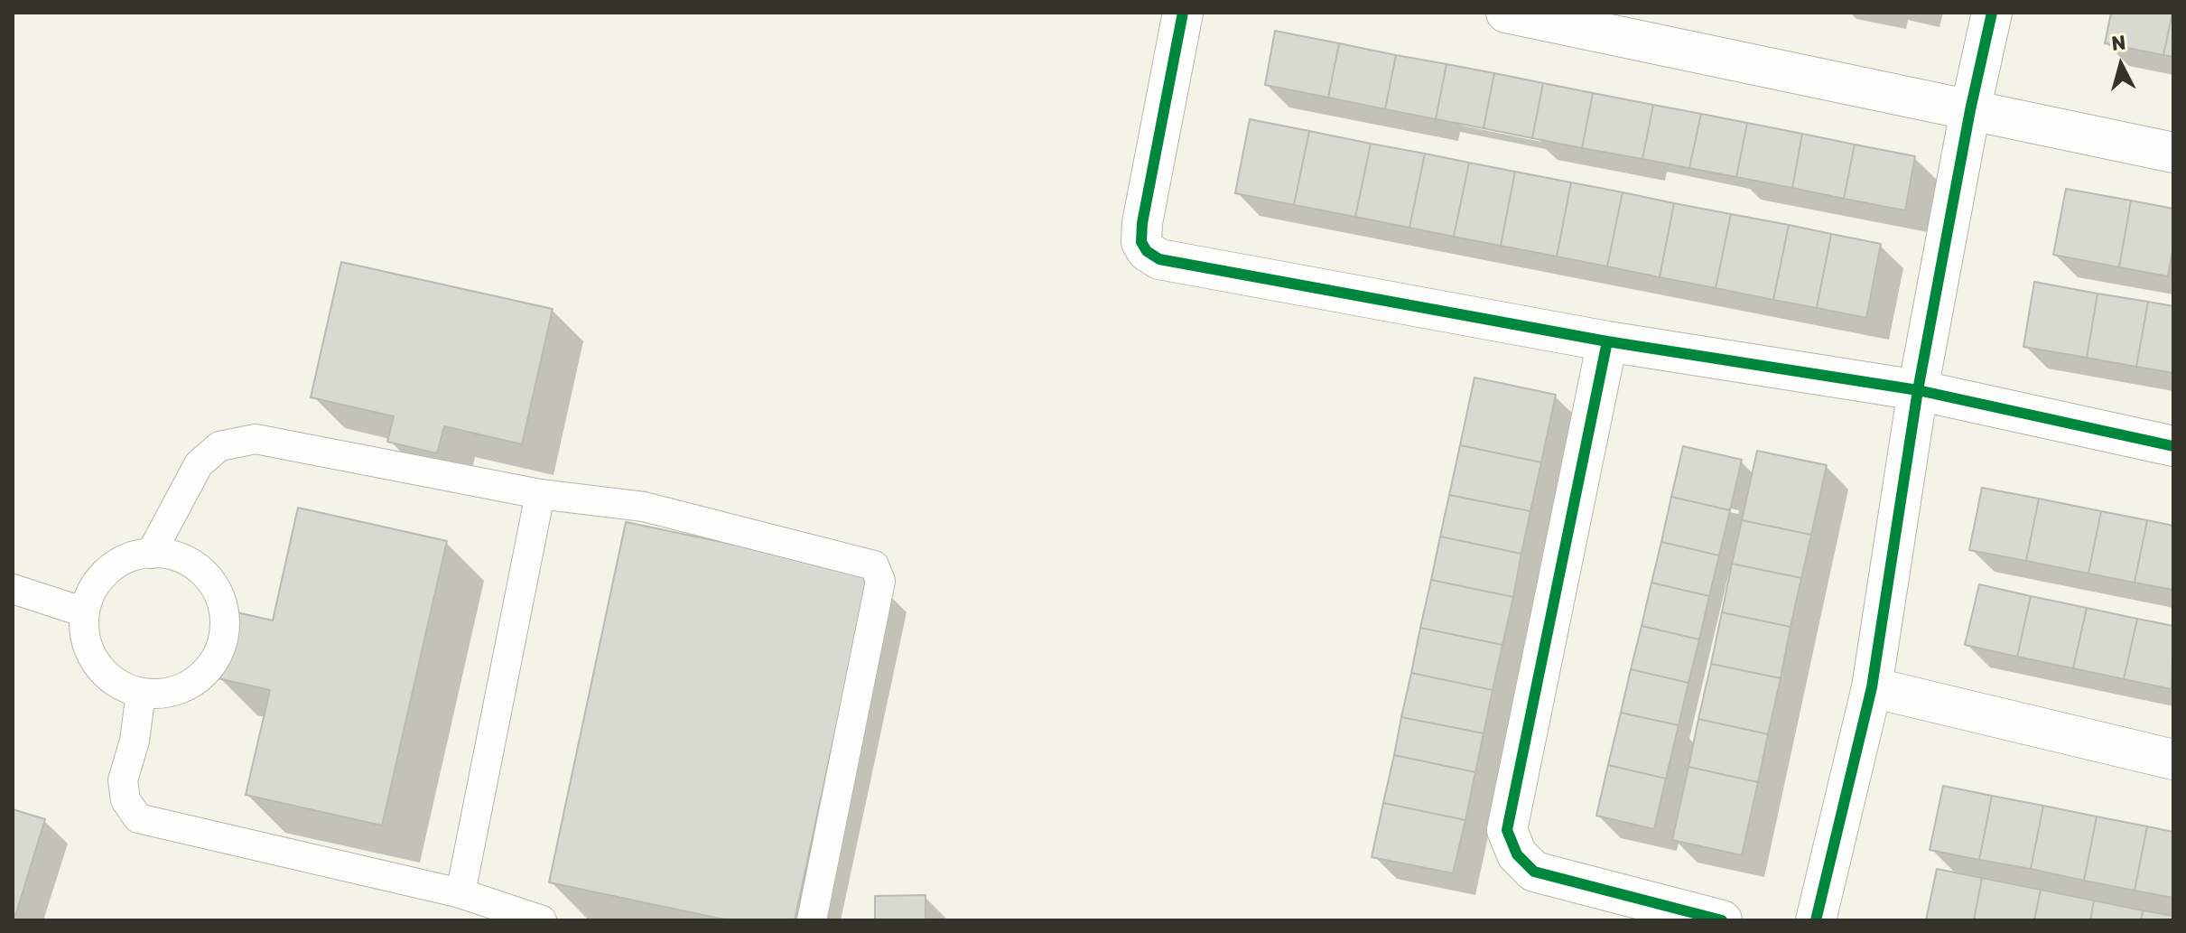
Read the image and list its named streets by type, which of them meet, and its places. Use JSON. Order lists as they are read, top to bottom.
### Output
{
  "north": "top"
}
